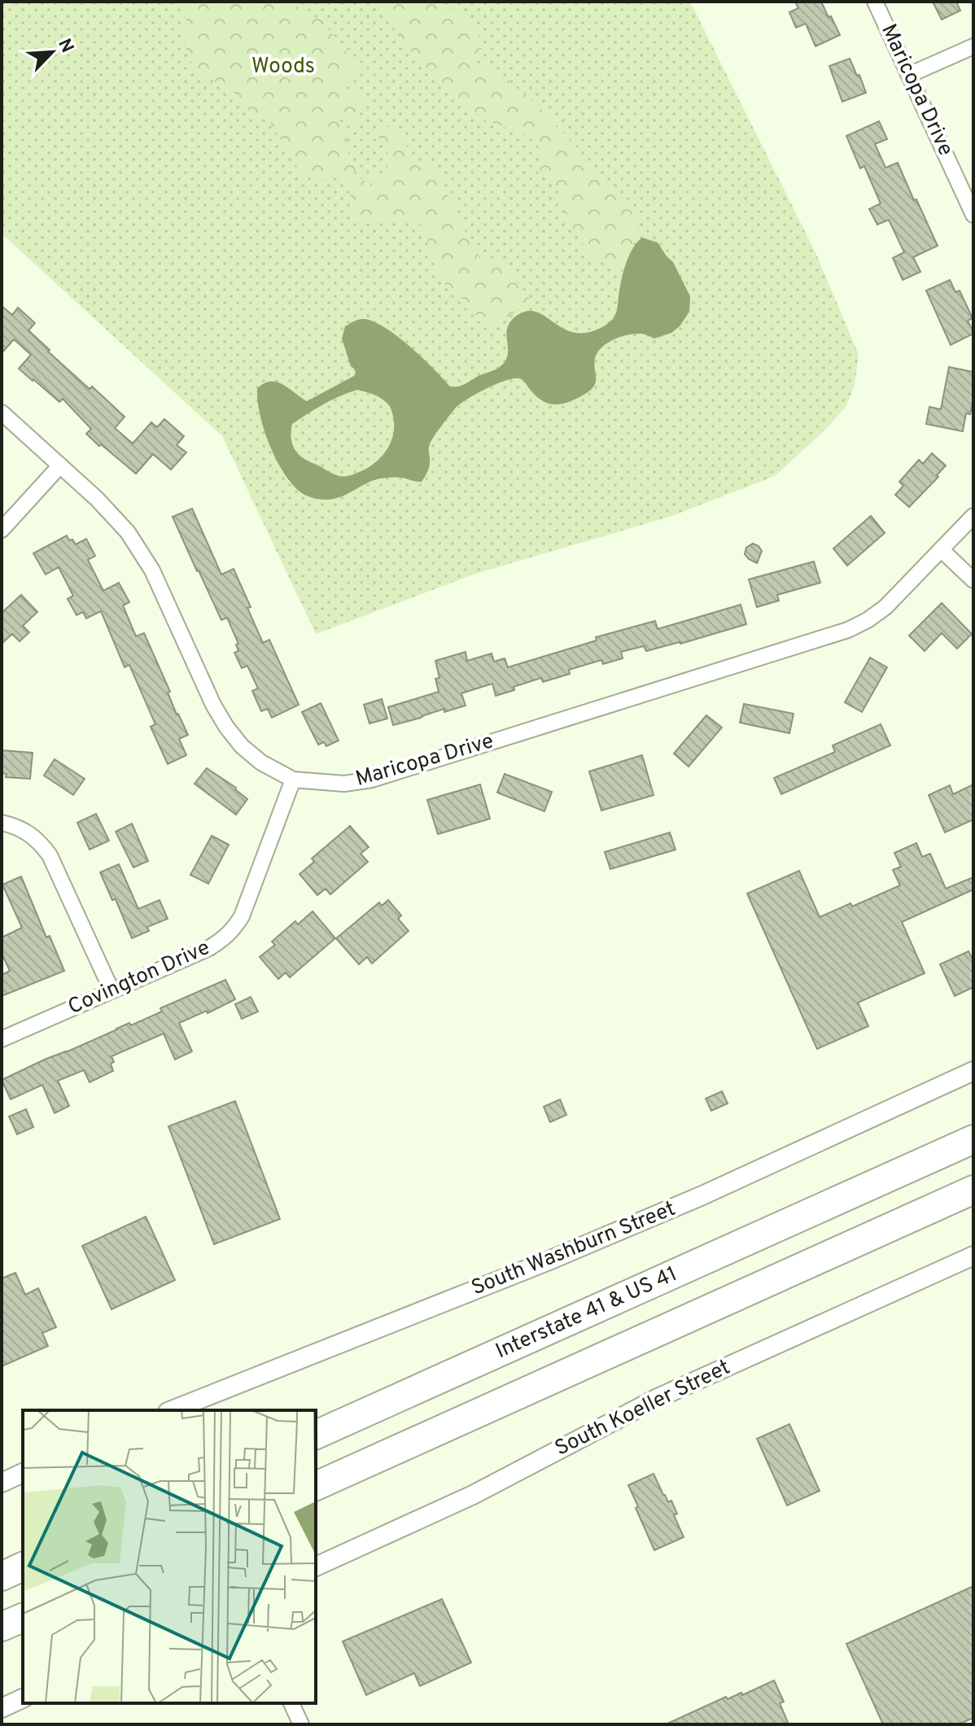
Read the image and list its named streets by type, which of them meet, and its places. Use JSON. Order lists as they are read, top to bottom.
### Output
{
  "streets": {
    "highway": ["Interstate 41 & US 41"],
    "street": [
      "Maricopa Drive",
      "Covington Drive",
      "South Washburn Street",
      "South Koeller Street"
    ]
  },
  "crossings": [
    ["Maricopa Drive", "Covington Drive"]
  ],
  "parks": ["Woods"],
  "north": "top right"
}
